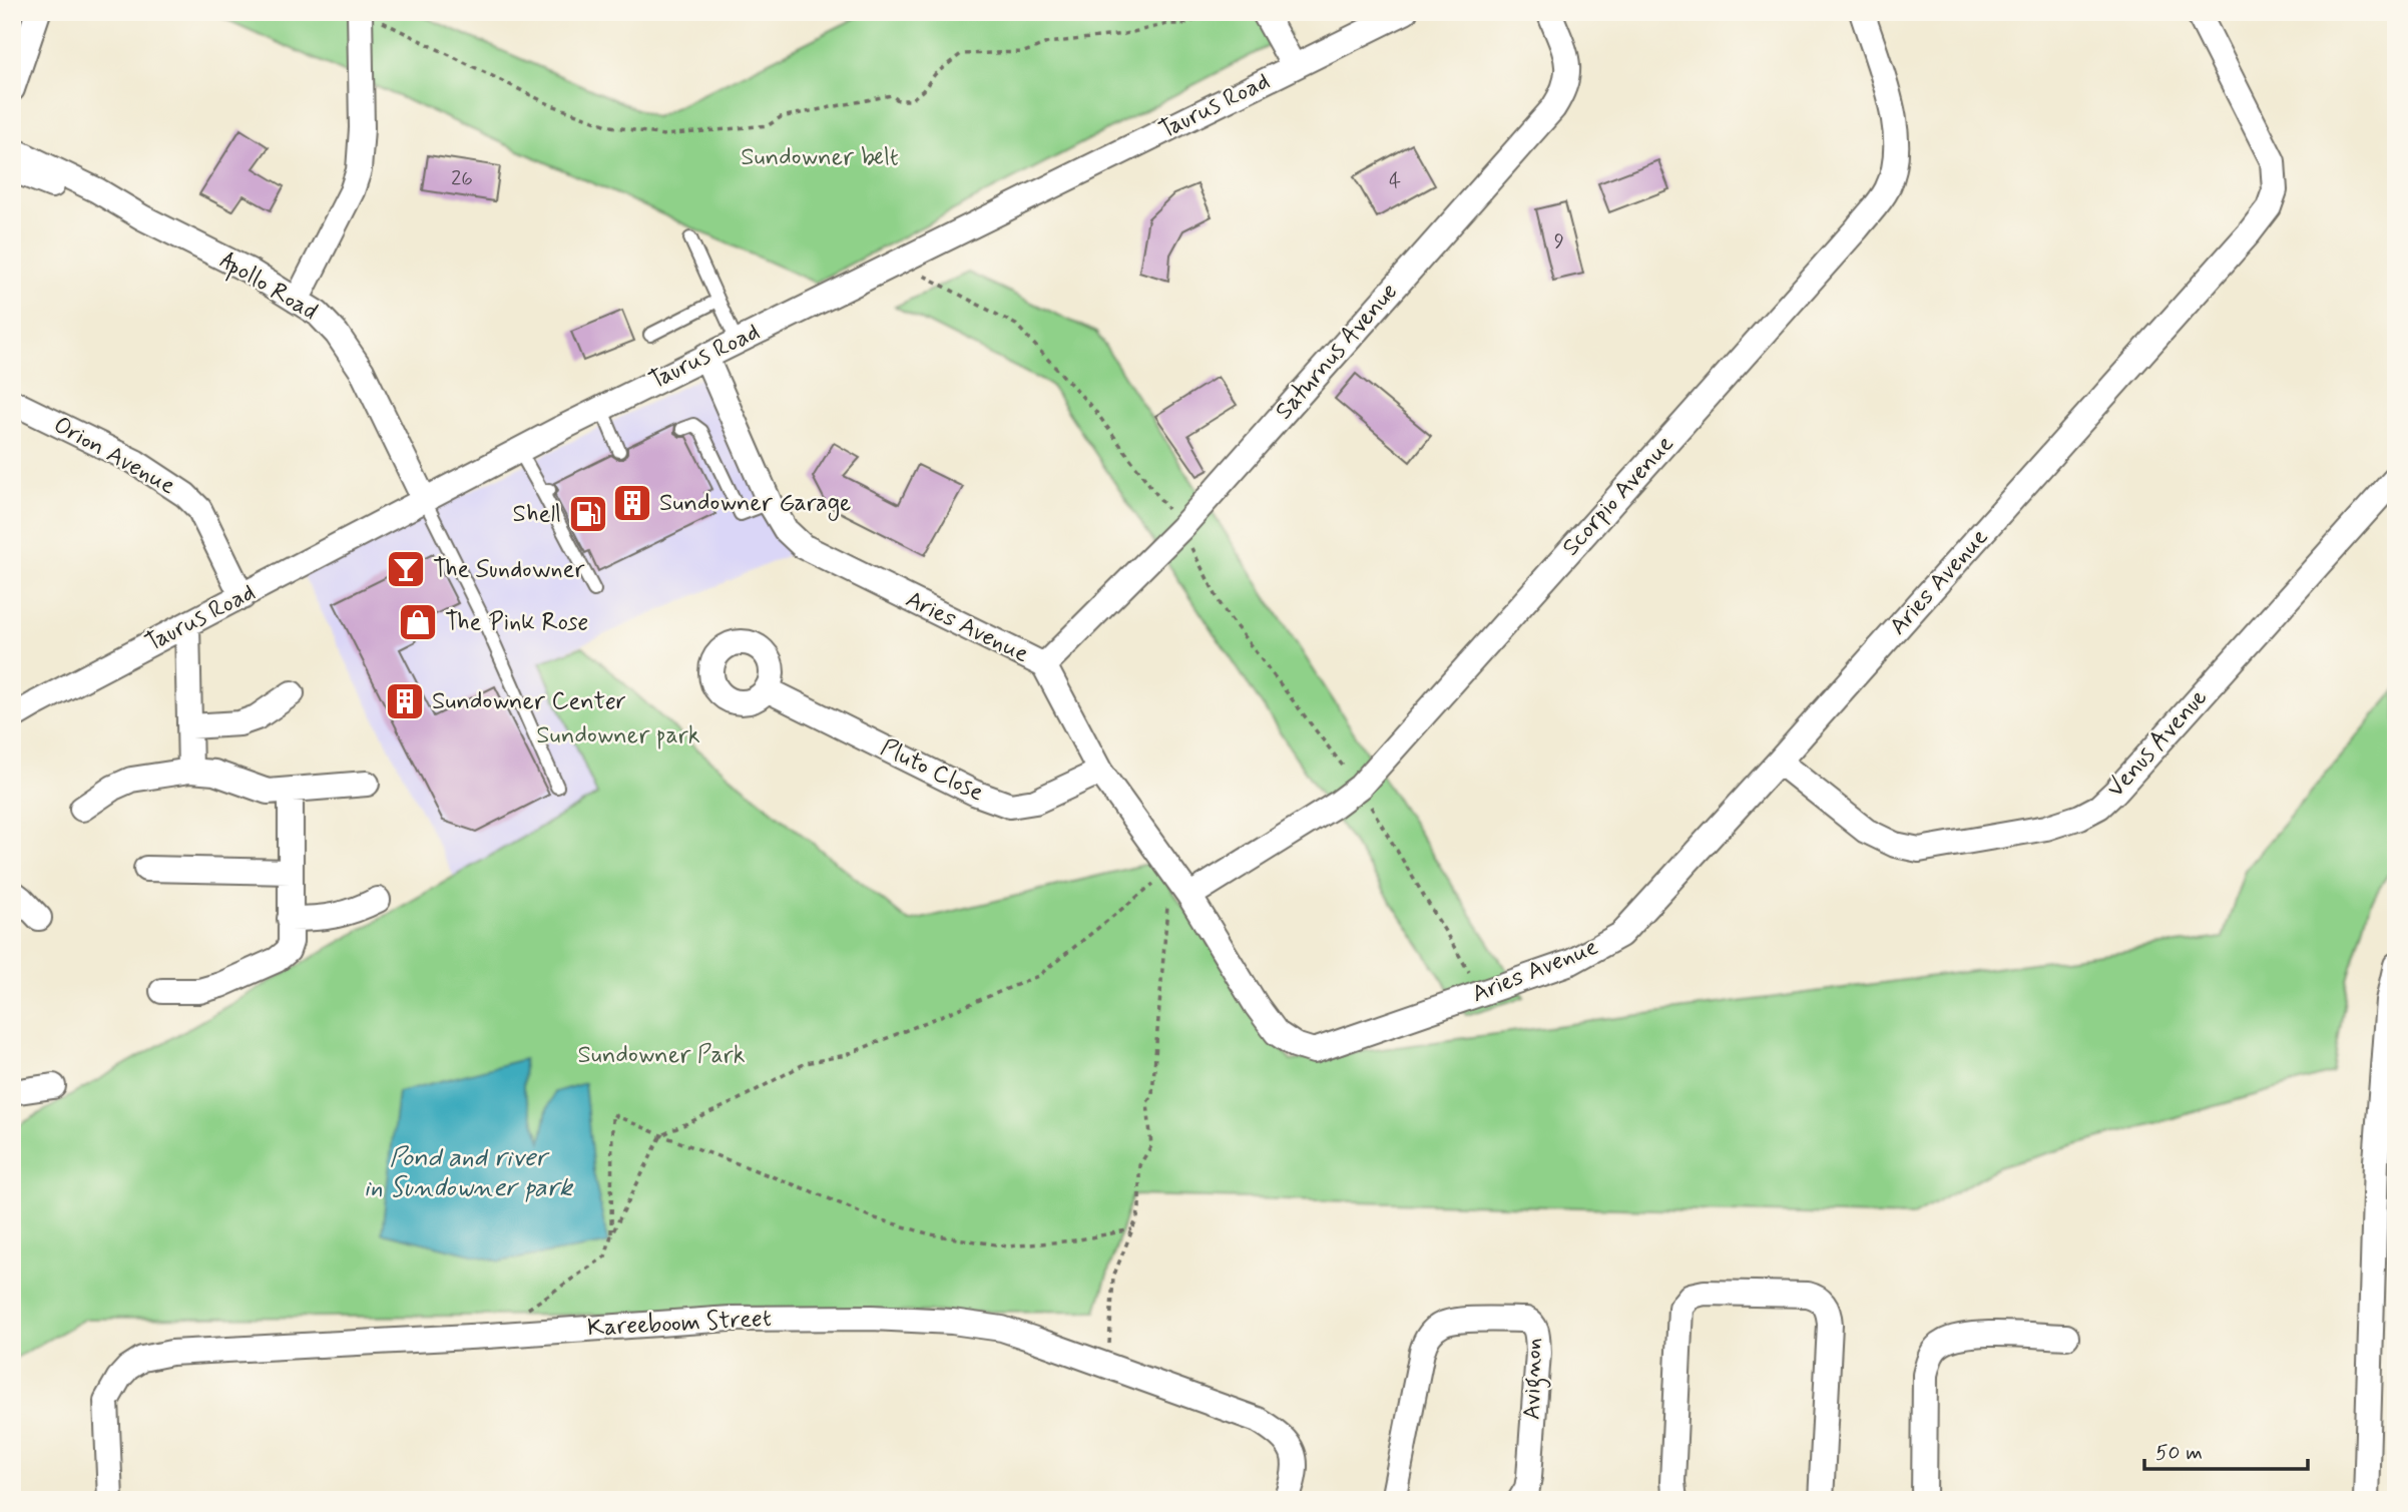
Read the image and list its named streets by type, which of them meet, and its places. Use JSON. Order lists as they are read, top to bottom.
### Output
{
  "streets": {
    "street": [
      "Taurus Road",
      "Apollo Road",
      "Saturnus Avenue",
      "Orion Avenue",
      "Scorpio Avenue",
      "Aries Avenue",
      "Venus Avenue",
      "Pluto Close",
      "Kareeboom Street",
      "Avignon"
    ]
  },
  "crossings": [
    ["Taurus Road", "Apollo Road"],
    ["Taurus Road", "Orion Avenue"],
    ["Taurus Road", "Aries Avenue"],
    ["Saturnus Avenue", "Aries Avenue"],
    ["Scorpio Avenue", "Aries Avenue"],
    ["Aries Avenue", "Venus Avenue"],
    ["Aries Avenue", "Pluto Close"]
  ],
  "water": ["Pond and river in Sundowner park"],
  "parks": ["Sundowner belt", "Sundowner park", "Sundowner Park"],
  "places": {
    "building": ["Sundowner Garage", "Sundowner Center"],
    "fuel station": ["Shell"],
    "bar": ["The Sundowner"],
    "shop": ["The Pink Rose"]
  },
  "house_numbers": ["26", "4", "9"],
  "scale_bar": "50 m"
}
